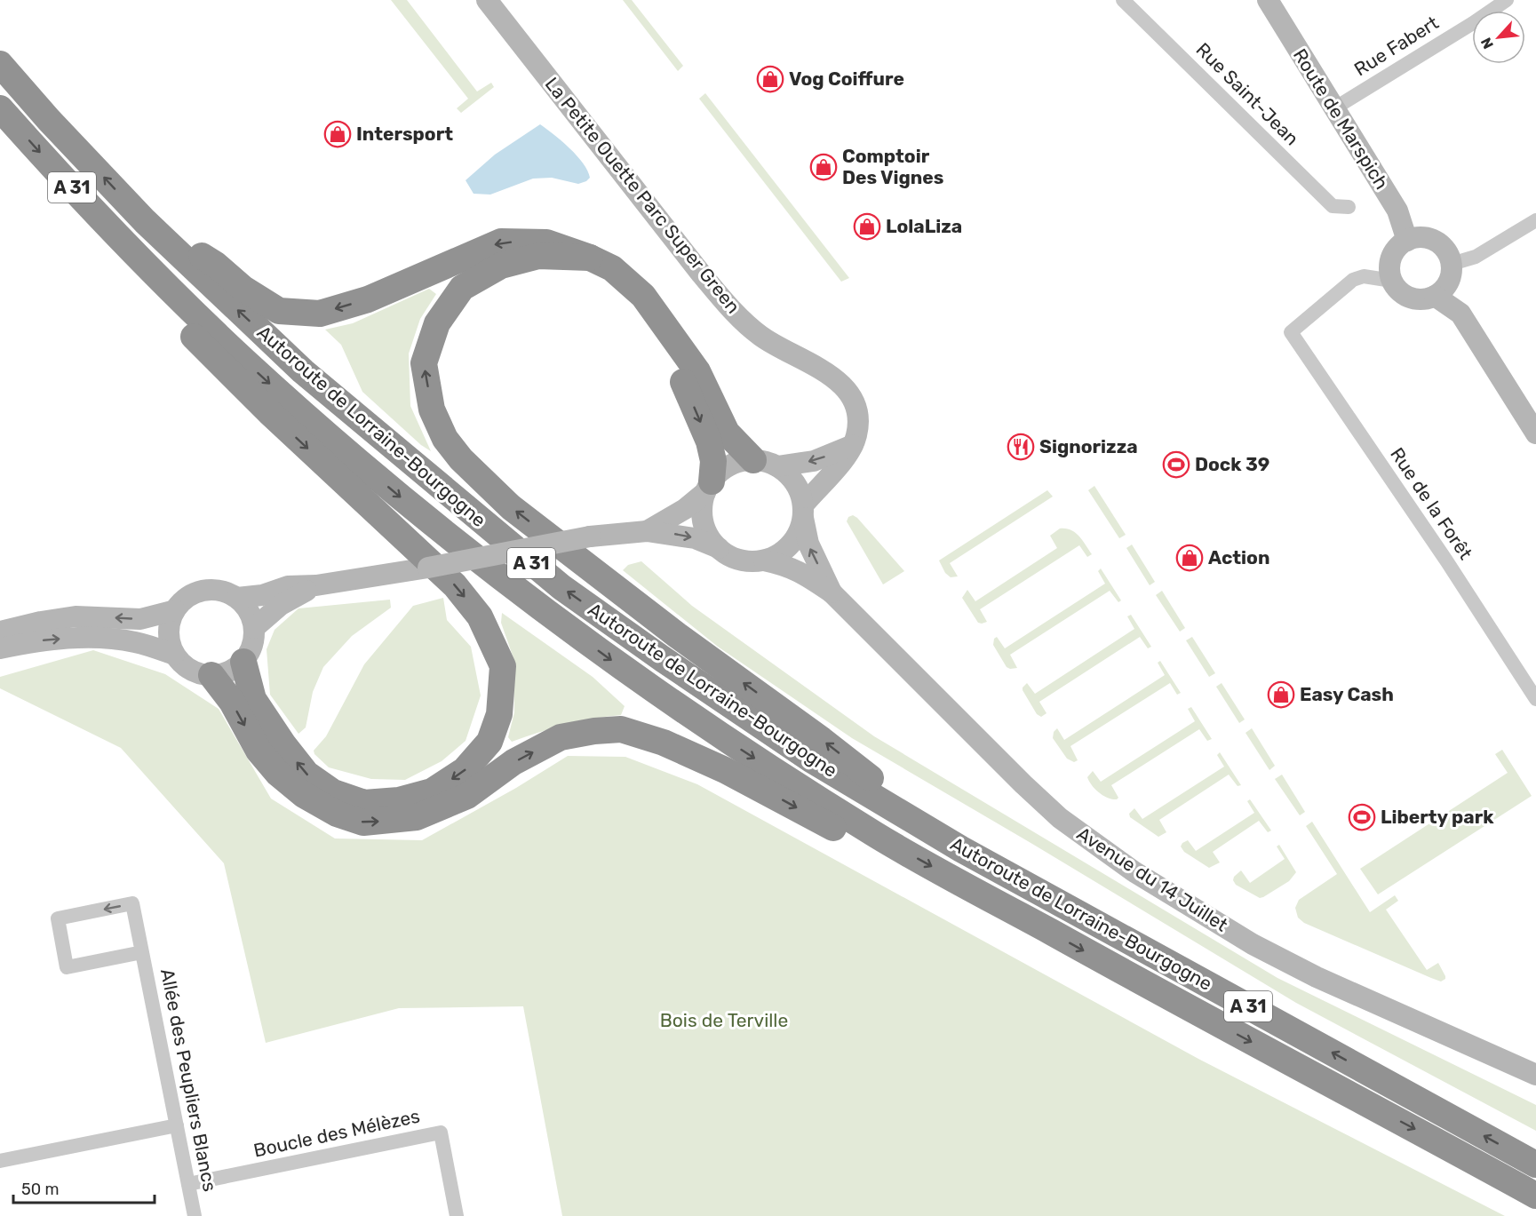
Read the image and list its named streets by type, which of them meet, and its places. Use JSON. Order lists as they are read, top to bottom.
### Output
{
  "streets": {
    "highway": ["A 31", "Autoroute de Lorraine-Bourgogne"],
    "main road": ["Route de Marspich", "La Petite Ouette Parc Super Green", "Avenue du 14 Juillet"],
    "street": [
      "Rue Fabert",
      "Rue Saint-Jean",
      "Rue de la Forêt",
      "Allée des Peupliers Blancs",
      "Boucle des Mélèzes"
    ]
  },
  "crossings": [
    ["Rue Fabert", "Route de Marspich"],
    ["Route de Marspich", "Rue de la Forêt"],
    ["La Petite Ouette Parc Super Green", "Avenue du 14 Juillet"],
    ["Allée des Peupliers Blancs", "Boucle des Mélèzes"]
  ],
  "parks": ["Bois de Terville"],
  "places": {
    "shop": [
      "Vog Coiffure",
      "Intersport",
      "Comptoir Des Vignes",
      "LolaLiza",
      "Action",
      "Easy Cash"
    ],
    "restaurant": ["Signorizza"],
    "sports": ["Dock 39", "Liberty park"]
  },
  "scale_bar": "50 m",
  "north": "bottom left"
}
